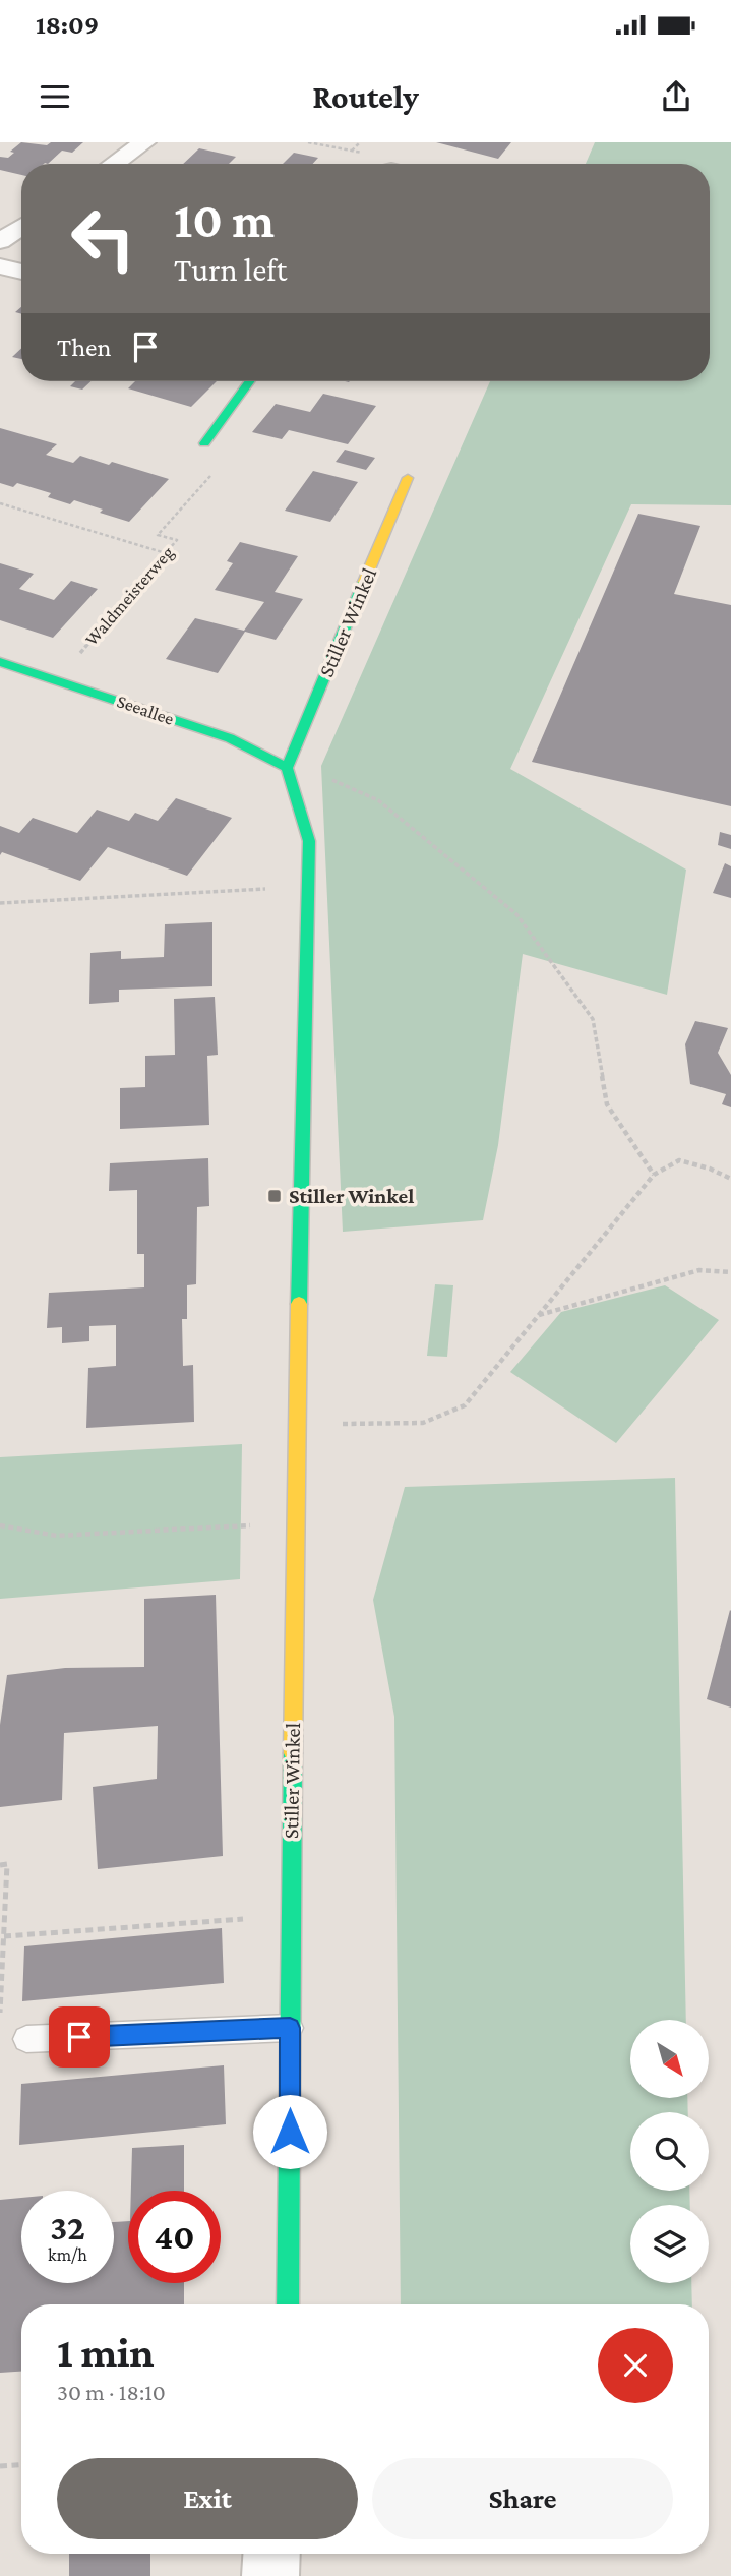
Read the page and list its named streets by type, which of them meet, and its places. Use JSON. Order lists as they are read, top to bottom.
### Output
{
  "streets": {
    "street": ["Stiller Winkel", "Seeallee"],
    "path": ["Waldmeisterweg"]
  },
  "crossings": [
    ["Waldmeisterweg", "Seeallee"],
    ["Stiller Winkel", "Seeallee"]
  ],
  "places": {
    "transit": ["Stiller Winkel"]
  },
  "north": "bottom right",
  "page": {
    "status": "18:09",
    "header": "Routely",
    "turn": ["10 m", "Turn left"],
    "then": "Then",
    "speed": "32 km/h",
    "limit": "40",
    "heading": ["1 min", "30 m · 18:10"],
    "buttons": ["Exit", "Share"]
  }
}
